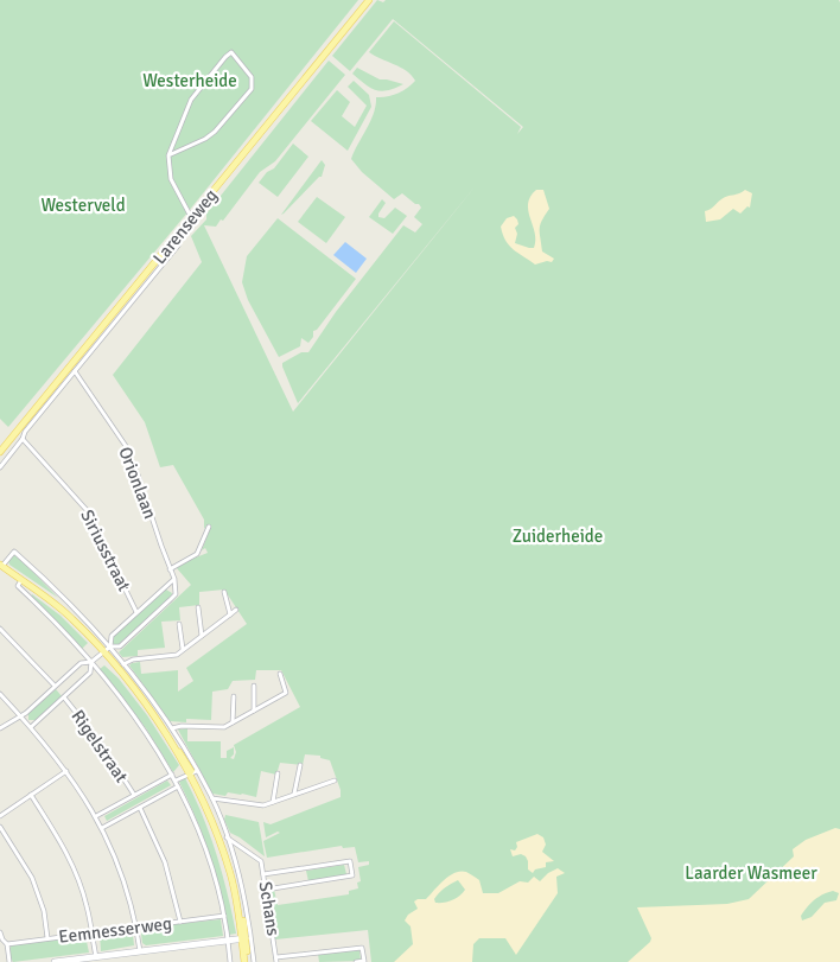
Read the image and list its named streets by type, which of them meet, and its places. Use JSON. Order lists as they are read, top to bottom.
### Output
{
  "streets": {
    "main road": ["Larenseweg"],
    "street": [
      "Orionlaan",
      "Siriusstraat",
      "Rigelstraat",
      "Schans",
      "Eemnesserweg"
    ]
  },
  "crossings": [
    ["Larenseweg", "Orionlaan"],
    ["Larenseweg", "Siriusstraat"]
  ],
  "parks": [
    "Westerheide",
    "Westerveld",
    "Zuiderheide",
    "Laarder Wasmeer"
  ]
}
